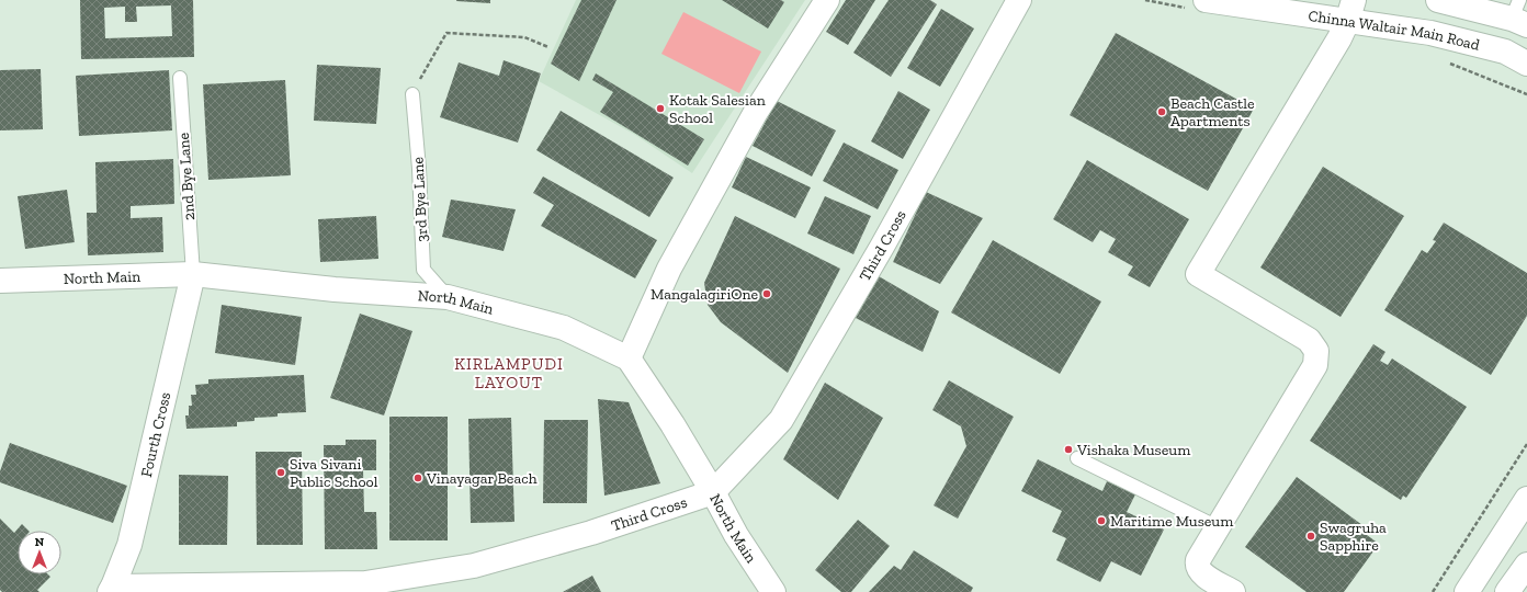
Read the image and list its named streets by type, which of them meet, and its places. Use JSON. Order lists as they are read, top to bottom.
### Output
{
  "streets": {
    "street": [
      "Chinna Waltair Main Road",
      "Third Cross",
      "North Main",
      "Fourth Cross"
    ],
    "lane": ["2nd Bye Lane", "3rd Bye Lane"]
  },
  "crossings": [
    ["2nd Bye Lane", "North Main"],
    ["2nd Bye Lane", "Fourth Cross"],
    ["3rd Bye Lane", "North Main"],
    ["Third Cross", "North Main"],
    ["Third Cross", "Fourth Cross"],
    ["North Main", "Fourth Cross"]
  ],
  "districts": ["KIRLAMPUDI LAYOUT"],
  "places": [
    "Kotak Salesian School",
    "Beach Castle Apartments",
    "MangalagiriOne",
    "Vishaka Museum",
    "Siva Sivani Public School",
    "Vinayagar Beach",
    "Maritime Museum",
    "Swagruha Sapphire"
  ],
  "north": "top"
}
